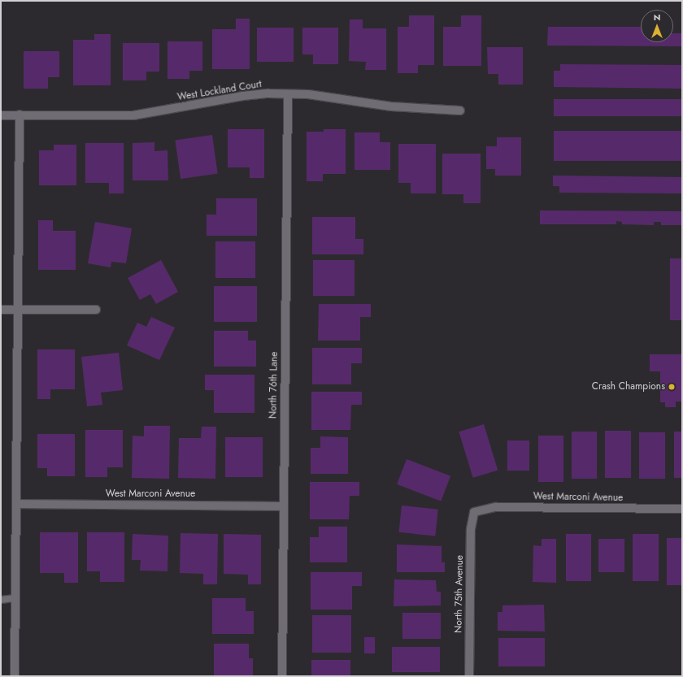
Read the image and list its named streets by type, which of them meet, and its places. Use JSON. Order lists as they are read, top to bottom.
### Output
{
  "streets": {
    "street": [
      "West Lockland Court",
      "North 76th Lane",
      "West Marconi Avenue",
      "North 75th Avenue"
    ]
  },
  "crossings": [
    ["West Lockland Court", "North 76th Lane"],
    ["North 76th Lane", "West Marconi Avenue"],
    ["West Marconi Avenue", "North 75th Avenue"]
  ],
  "places": ["Crash Champions"],
  "north": "top"
}
